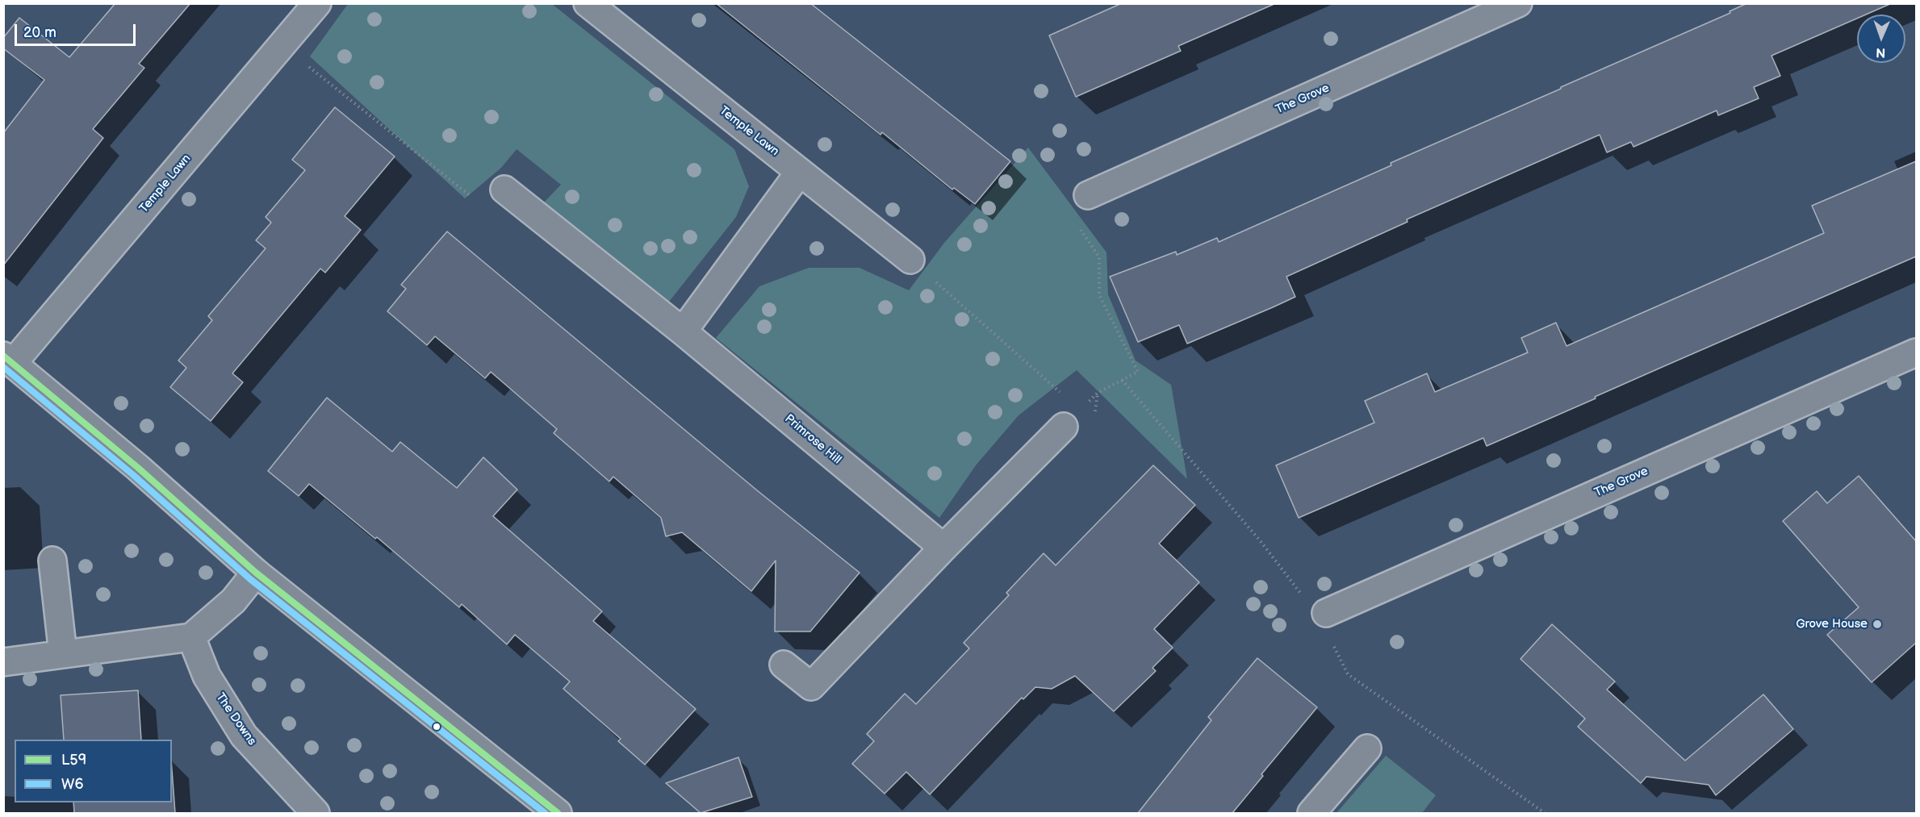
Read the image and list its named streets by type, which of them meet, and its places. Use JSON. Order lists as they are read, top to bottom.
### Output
{
  "streets": {
    "street": [
      "The Grove",
      "Temple Lawn",
      "Primrose Hill",
      "The Downs"
    ]
  },
  "places": ["Grove House"],
  "lines": ["transit line L59", "transit line W6"],
  "legend": ["L59", "W6"],
  "scale_bar": "20 m",
  "north": "bottom"
}
